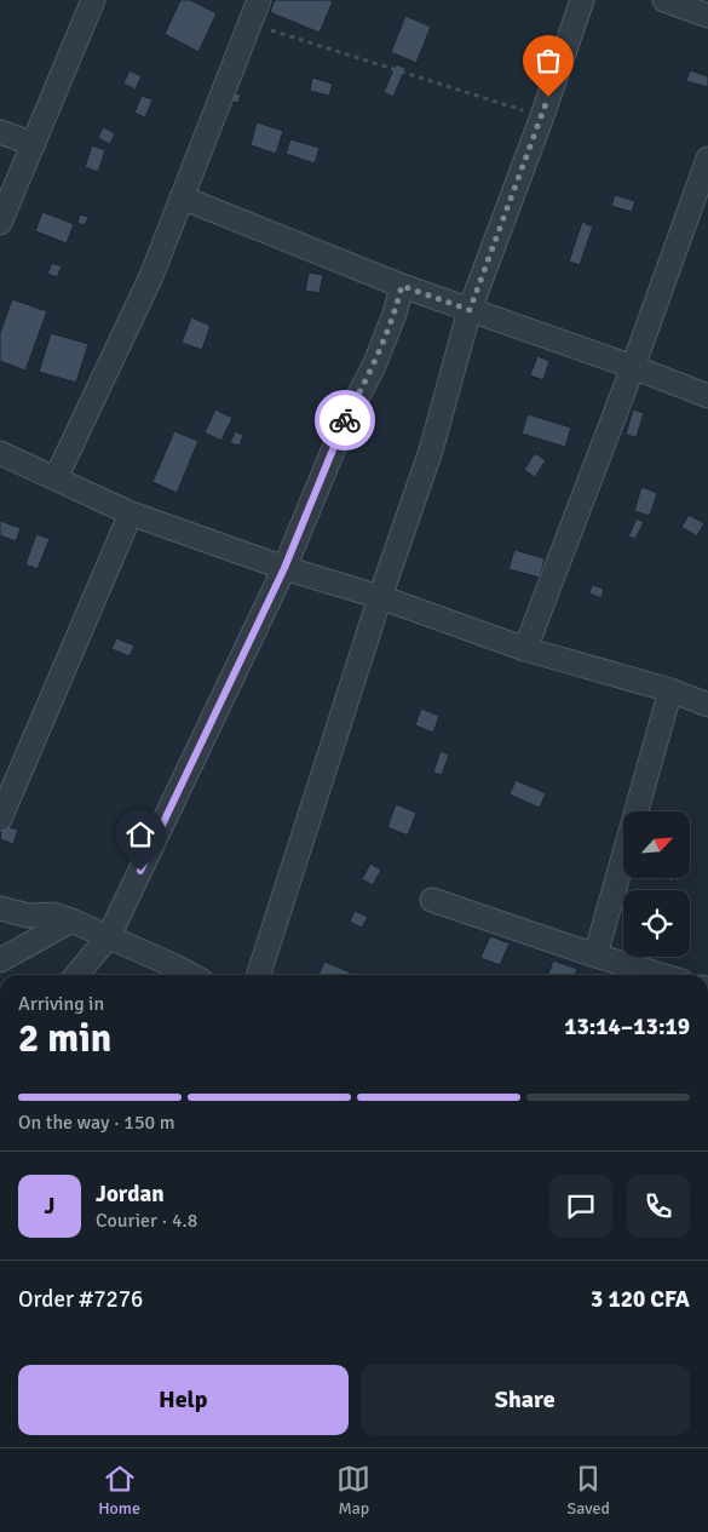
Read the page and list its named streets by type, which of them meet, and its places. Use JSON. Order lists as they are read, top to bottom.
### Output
{
  "north": "top right",
  "page": {
    "heading": ["2 min", "Arriving in", "13:14–13:19"],
    "panel": [
      "Jordan",
      "Courier · 4.8",
      "Order #7276",
      "3 120 CFA"
    ],
    "bar": "On the way · 150 m",
    "round": "J",
    "buttons": ["Help", "Share"],
    "tabs": ["Home", "Map", "Saved"]
  }
}
